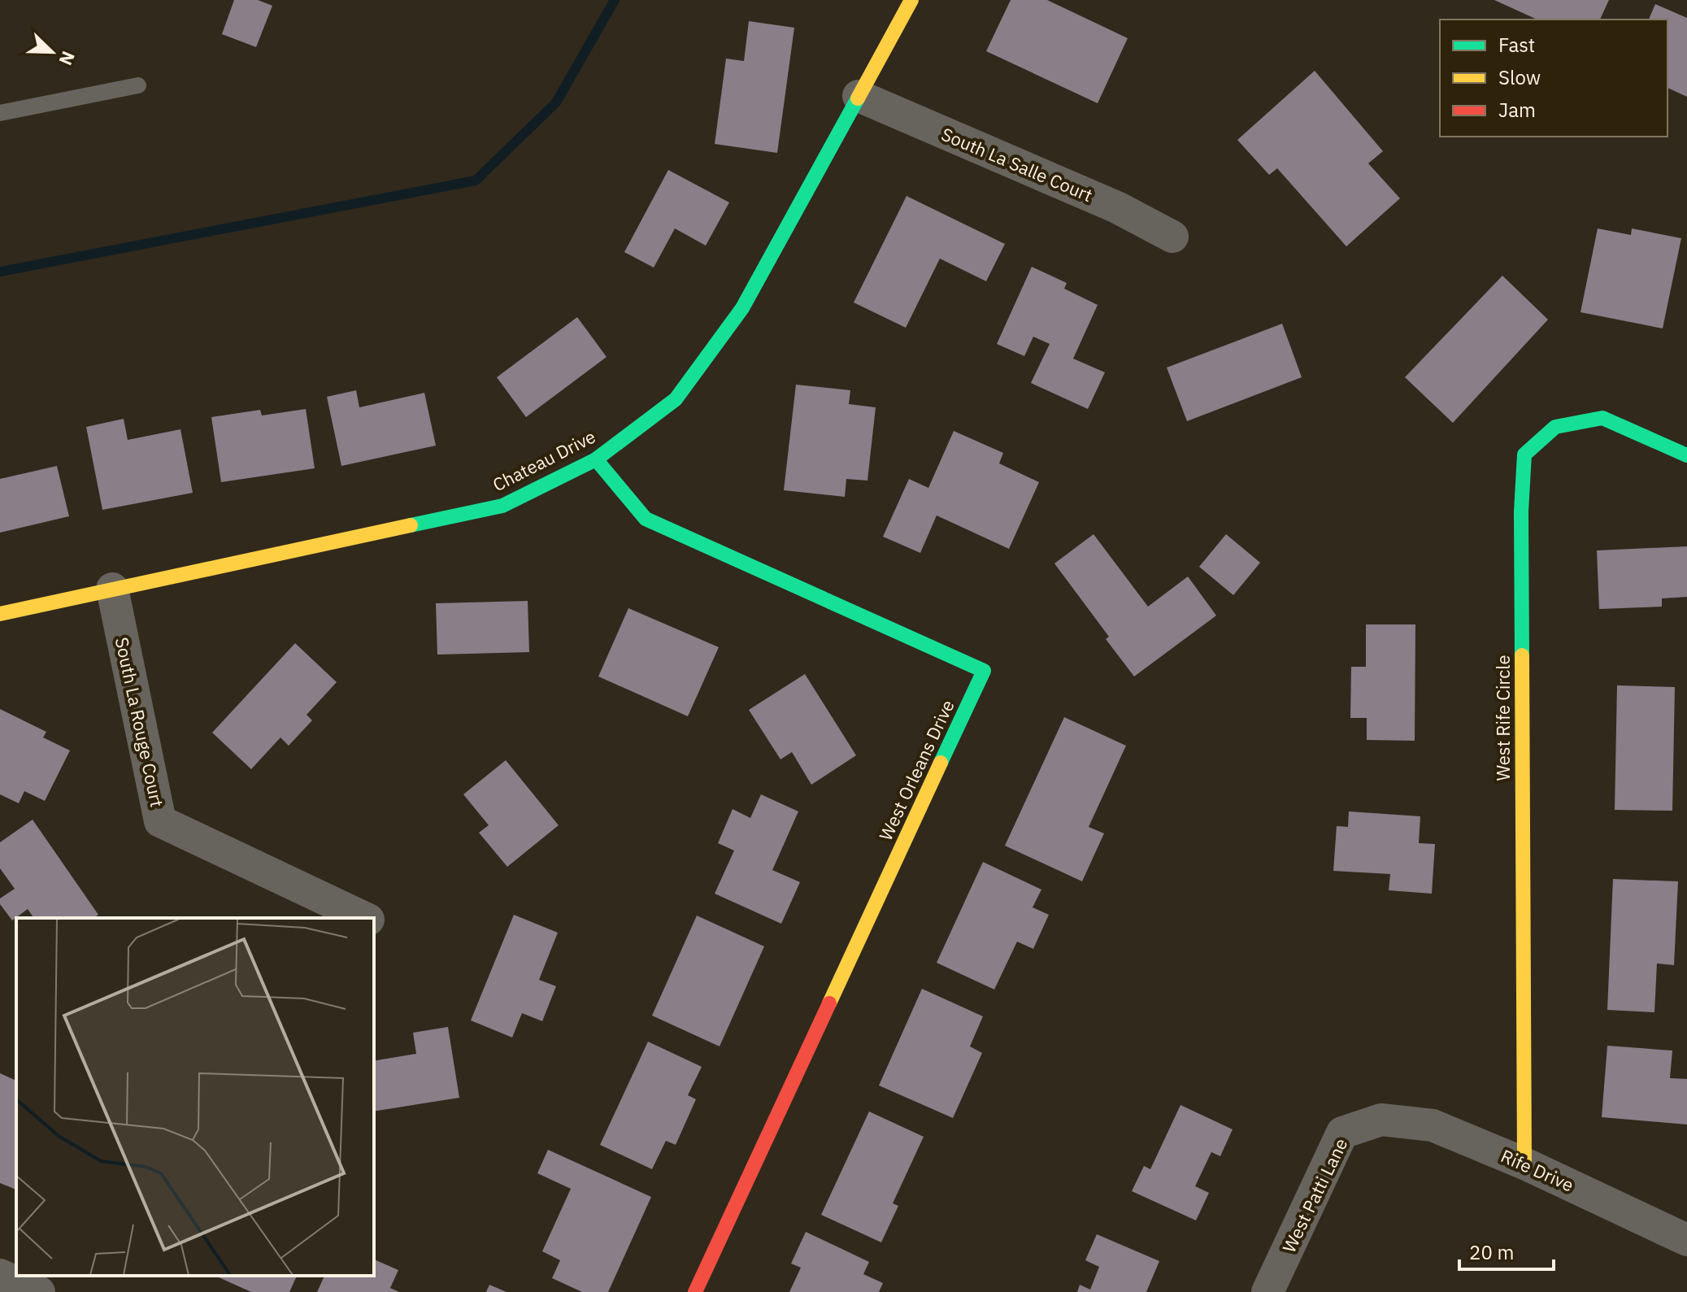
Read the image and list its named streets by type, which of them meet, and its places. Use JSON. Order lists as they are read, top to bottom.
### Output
{
  "streets": {
    "street": [
      "South La Salle Court",
      "Chateau Drive",
      "West Rife Circle",
      "South La Rouge Court",
      "West Orleans Drive",
      "Rife Drive",
      "West Patti Lane"
    ]
  },
  "crossings": [
    ["South La Salle Court", "Chateau Drive"],
    ["Chateau Drive", "South La Rouge Court"],
    ["Chateau Drive", "West Orleans Drive"],
    ["West Rife Circle", "Rife Drive"],
    ["Rife Drive", "West Patti Lane"]
  ],
  "legend": ["Fast", "Slow", "Jam"],
  "scale_bar": "20 m",
  "north": "bottom right"
}
